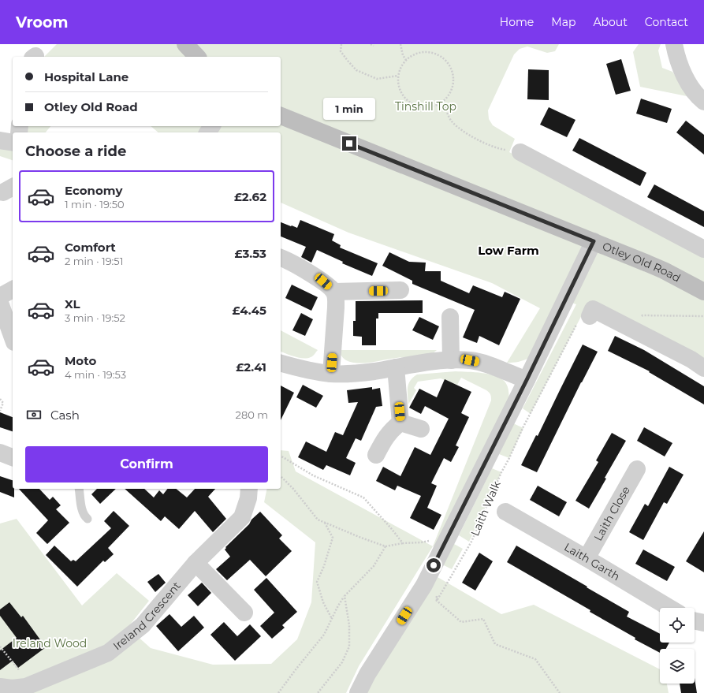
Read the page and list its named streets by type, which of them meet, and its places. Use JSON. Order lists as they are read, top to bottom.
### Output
{
  "streets": {
    "street": [
      "Otley Old Road",
      "Laith Close",
      "Laith Garth",
      "Ireland Crescent"
    ],
    "path": ["Laith Walk"]
  },
  "crossings": [
    ["Laith Close", "Laith Garth"]
  ],
  "districts": ["Low Farm"],
  "parks": ["Tinshill Top", "Ireland Wood"],
  "page": {
    "header": "Vroom",
    "nav": [
      "Home",
      "Map",
      "About",
      "Contact"
    ],
    "banner": ["Hospital Lane", "Otley Old Road"],
    "bubble": "1 min",
    "heading": "Choose a ride",
    "list": [
      {
        "name": "Economy",
        "note": "1 min · 19:50",
        "value": "£2.62"
      },
      {
        "name": "Comfort",
        "note": "2 min · 19:51",
        "value": "£3.53"
      },
      {
        "name": "XL",
        "note": "3 min · 19:52",
        "value": "£4.45"
      },
      {
        "name": "Moto",
        "note": "4 min · 19:53",
        "value": "£2.41"
      }
    ],
    "pay": ["Cash", "280 m"],
    "buttons": "Confirm"
  }
}
